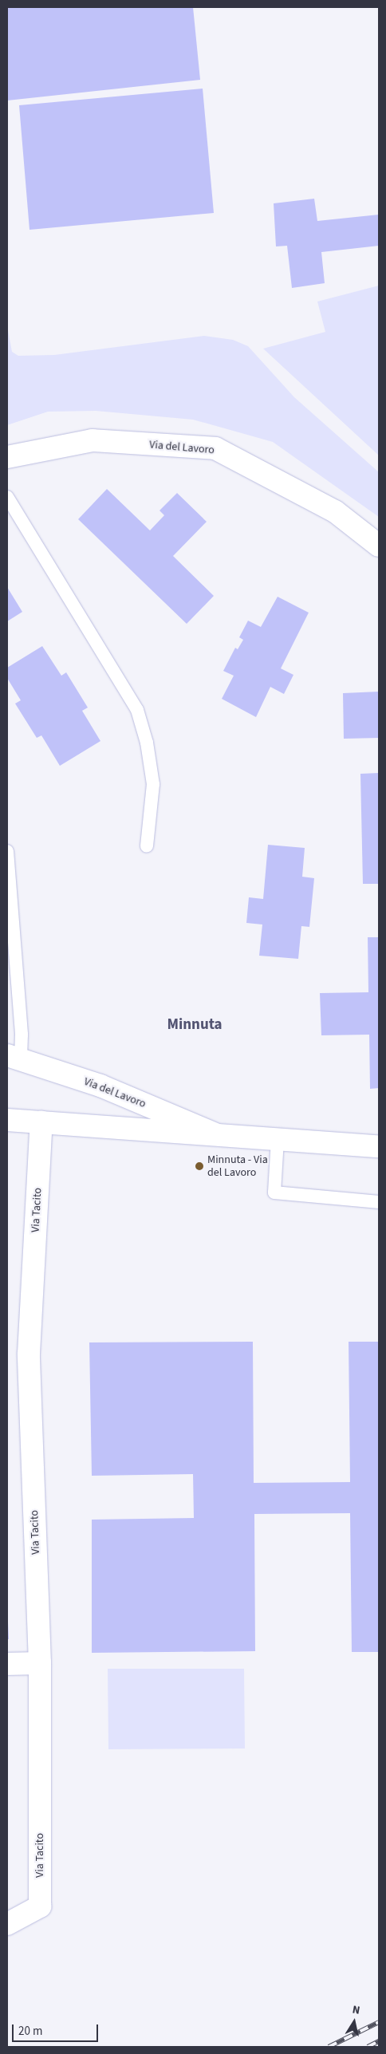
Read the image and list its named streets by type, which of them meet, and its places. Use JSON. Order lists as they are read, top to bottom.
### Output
{
  "streets": {
    "street": ["Via del Lavoro", "Via Tacito"]
  },
  "crossings": [
    ["Via del Lavoro", "Via Tacito"]
  ],
  "districts": ["Minnuta"],
  "places": ["Minnuta - Via del Lavoro"],
  "scale_bar": "20 m",
  "north": "top"
}
